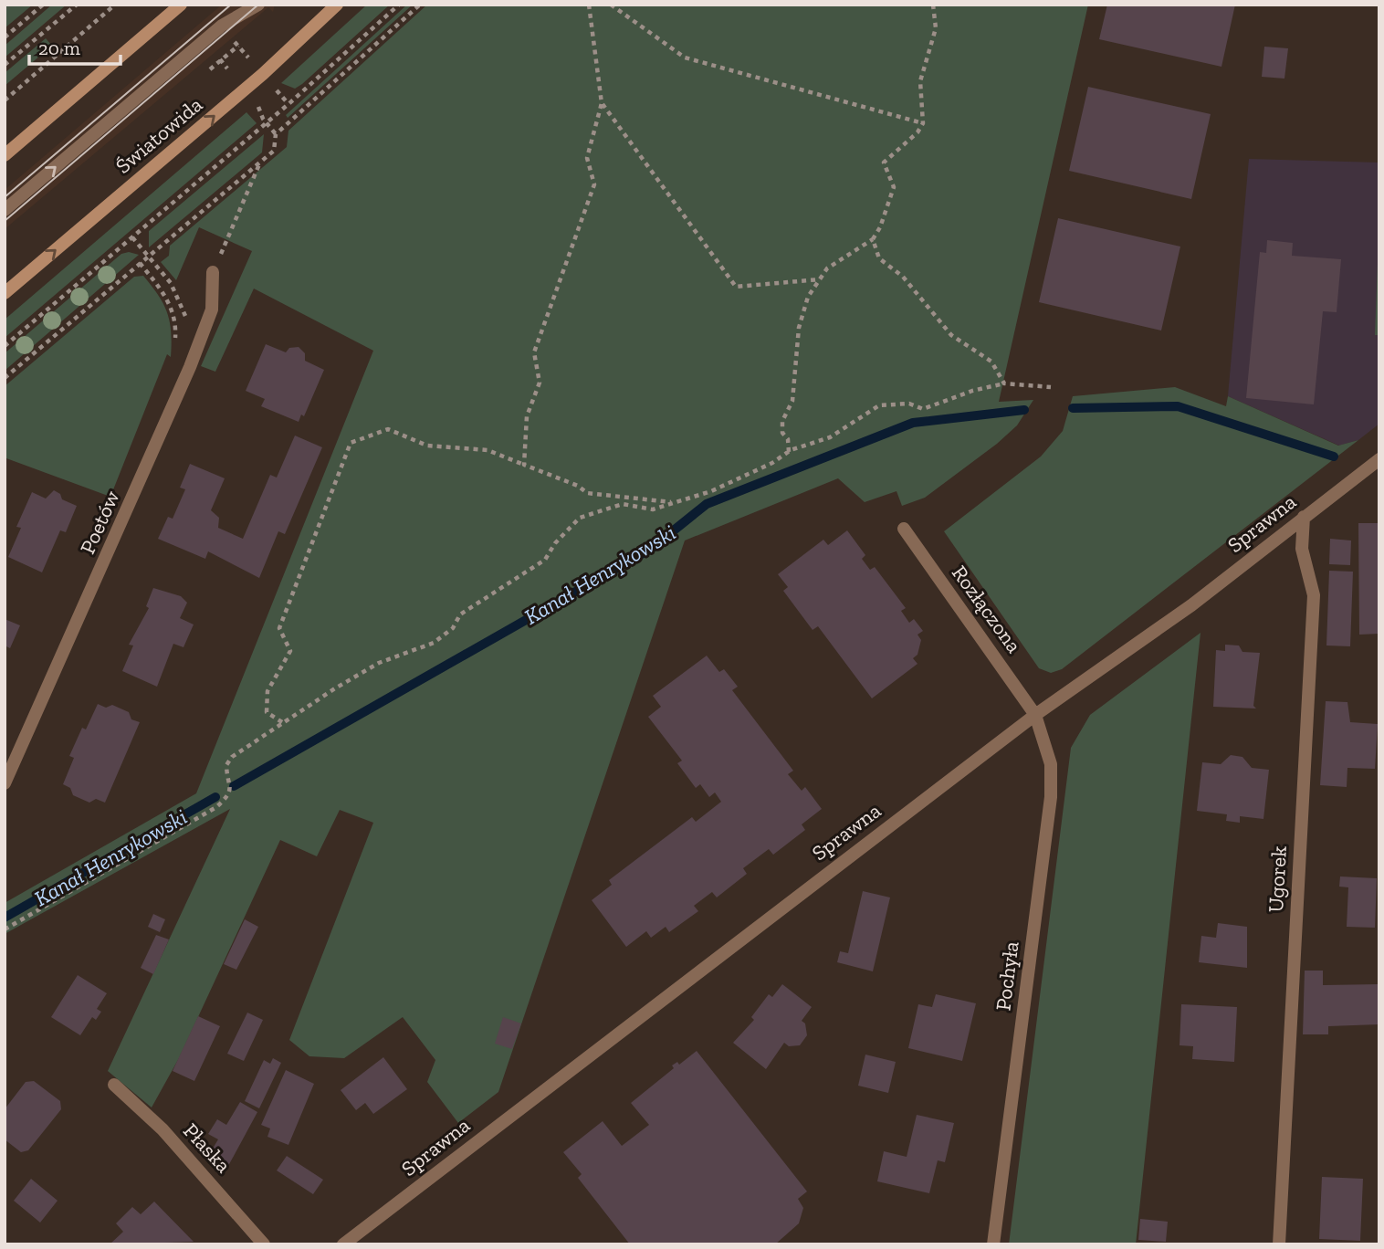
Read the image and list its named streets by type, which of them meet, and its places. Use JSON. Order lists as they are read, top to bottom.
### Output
{
  "streets": {
    "street": [
      "Światowida",
      "Poetów",
      "Sprawna",
      "Rozłączona",
      "Ugorek",
      "Pochyła",
      "Płaska"
    ]
  },
  "crossings": [
    ["Sprawna", "Rozłączona"],
    ["Sprawna", "Ugorek"],
    ["Sprawna", "Pochyła"],
    ["Rozłączona", "Pochyła"]
  ],
  "water": ["Kanał Henrykowski"],
  "scale_bar": "20 m"
}
